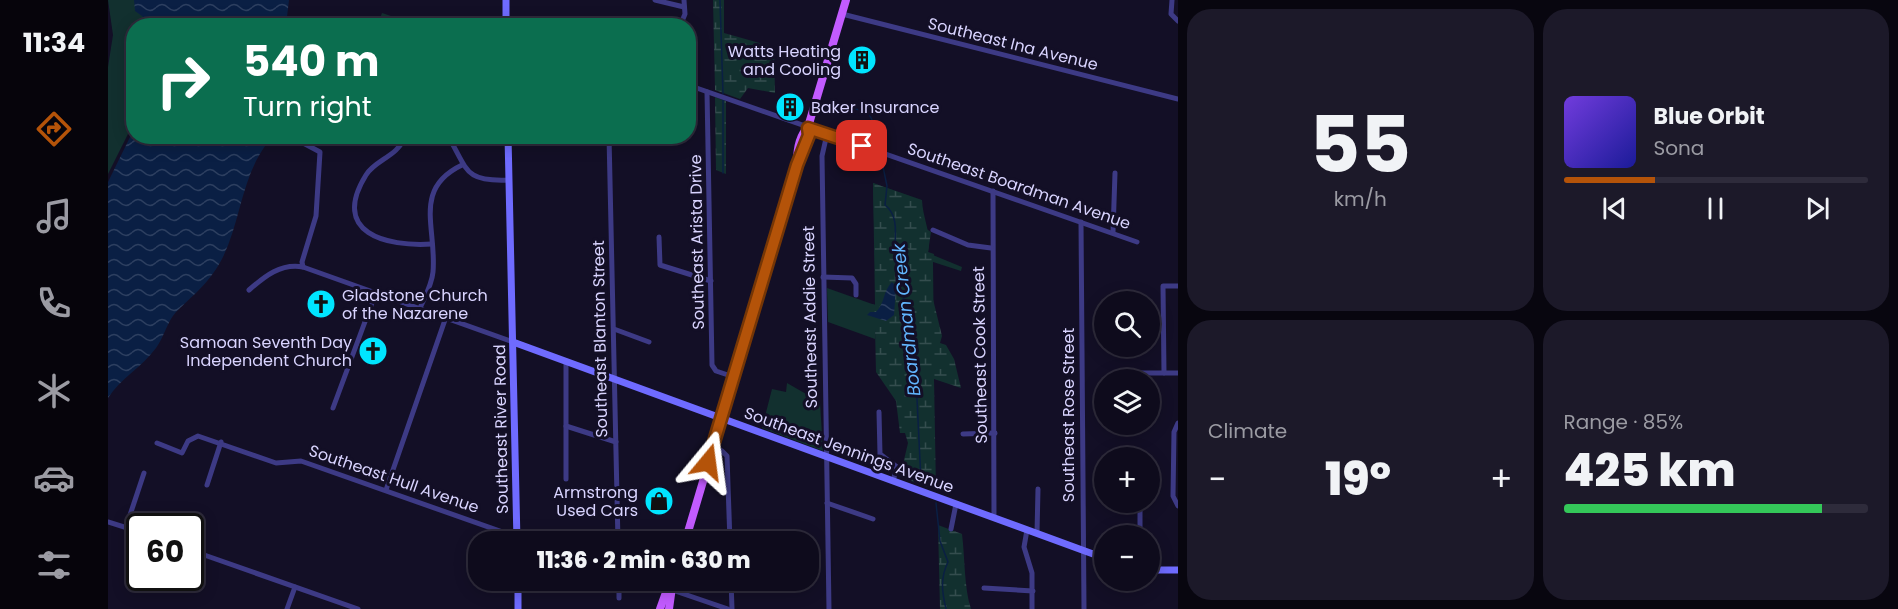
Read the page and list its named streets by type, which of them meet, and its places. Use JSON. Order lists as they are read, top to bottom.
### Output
{
  "streets": {
    "street": [
      "Southeast Ina Avenue",
      "Southeast Boardman Avenue",
      "Southeast Arista Drive",
      "Southeast Addie Street",
      "Southeast Blanton Street",
      "Southeast Cook Street",
      "Southeast Rose Street",
      "Southeast River Road",
      "Southeast Jennings Avenue",
      "Southeast Hull Avenue"
    ]
  },
  "crossings": [
    ["Southeast Boardman Avenue", "Southeast Arista Drive"],
    ["Southeast Boardman Avenue", "Southeast Addie Street"],
    ["Southeast Boardman Avenue", "Southeast Cook Street"],
    ["Southeast Boardman Avenue", "Southeast Rose Street"],
    ["Southeast Addie Street", "Southeast Jennings Avenue"],
    ["Southeast Blanton Street", "Southeast Jennings Avenue"],
    ["Southeast Cook Street", "Southeast Jennings Avenue"],
    ["Southeast Rose Street", "Southeast Jennings Avenue"],
    ["Southeast River Road", "Southeast Jennings Avenue"]
  ],
  "water": ["Boardman Creek"],
  "places": {
    "building": ["Watts Heating and Cooling", "Baker Insurance"],
    "church": ["Gladstone Church of the Nazarene", "Samoan Seventh Day Independent Church"],
    "shop": ["Armstrong Used Cars"]
  },
  "page": {
    "tabs": "11:34",
    "tile": [
      ["55", "km/h"],
      "Climate",
      ["Range · 85%", "425 km"]
    ],
    "turn": ["540 m", "Turn right"],
    "song": ["Blue Orbit", "Sona"],
    "map_buttons": ["+", "−"],
    "heat": ["−", "19°", "+"],
    "limit": "60",
    "trip": "11:36 · 2 min · 630 m"
  }
}
